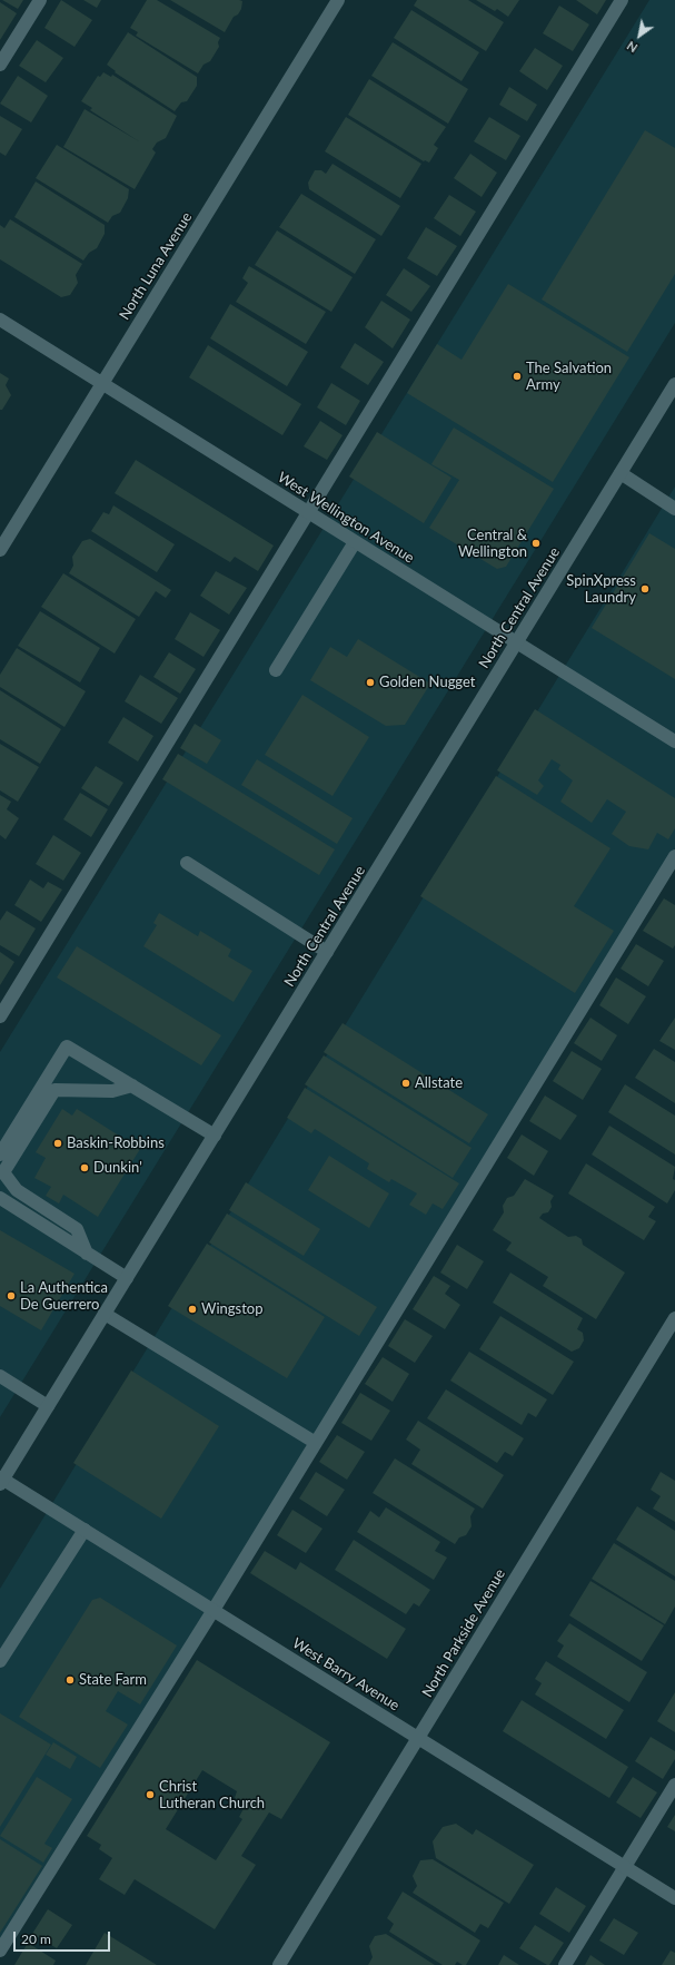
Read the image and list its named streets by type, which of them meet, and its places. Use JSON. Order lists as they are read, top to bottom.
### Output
{
  "streets": {
    "street": [
      "North Luna Avenue",
      "West Wellington Avenue",
      "North Central Avenue",
      "North Parkside Avenue",
      "West Barry Avenue"
    ]
  },
  "crossings": [
    ["North Luna Avenue", "West Wellington Avenue"],
    ["West Wellington Avenue", "North Central Avenue"],
    ["North Central Avenue", "West Barry Avenue"],
    ["North Parkside Avenue", "West Barry Avenue"]
  ],
  "places": [
    "The Salvation Army",
    "Central & Wellington",
    "SpinXpress Laundry",
    "Golden Nugget",
    "Allstate",
    "Baskin-Robbins",
    "Dunkin'",
    "La Authentica De Guerrero",
    "Wingstop",
    "State Farm",
    "Christ Lutheran Church"
  ],
  "scale_bar": "20 m",
  "north": "bottom left"
}
